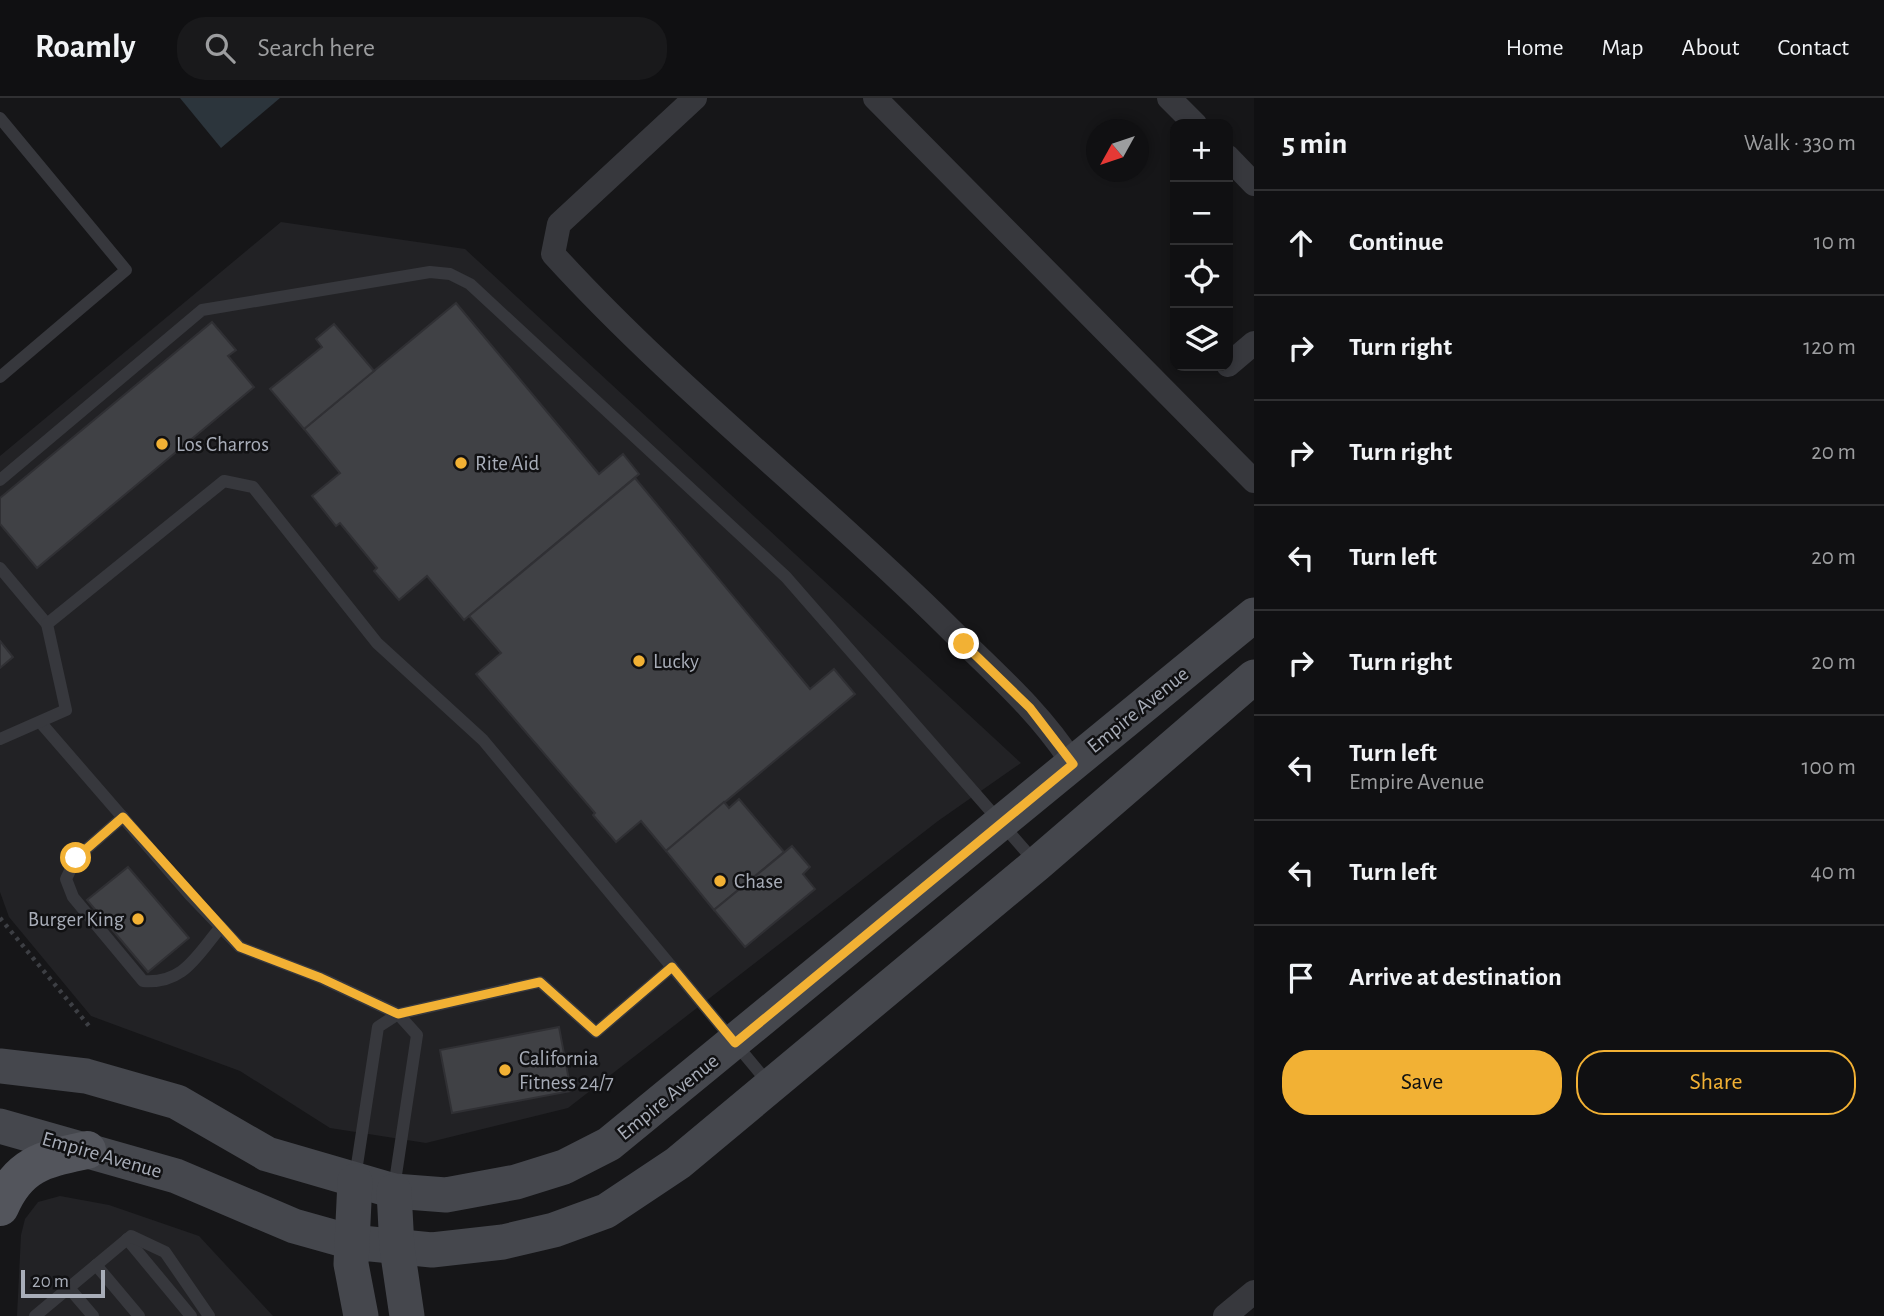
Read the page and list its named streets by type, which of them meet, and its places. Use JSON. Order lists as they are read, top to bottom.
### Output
{
  "streets": {
    "main road": ["Empire Avenue"]
  },
  "places": [
    "Los Charros",
    "Rite Aid",
    "Lucky",
    "Chase",
    "Burger King",
    "California Fitness 24/7"
  ],
  "scale_bar": "20 m",
  "north": "bottom left",
  "page": {
    "header": "Roamly",
    "search": "Search here",
    "nav": [
      "Home",
      "Map",
      "About",
      "Contact"
    ],
    "heading": ["5 min", "Walk · 330 m"],
    "map_buttons": ["+", "−"],
    "list": [
      ["Continue", "10 m"],
      ["Turn right", "120 m"],
      ["Turn right", "20 m"],
      ["Turn left", "20 m"],
      ["Turn right", "20 m"],
      ["Turn left", "Empire Avenue", "100 m"],
      ["Turn left", "40 m"],
      "Arrive at destination"
    ],
    "buttons": ["Save", "Share"],
    "scale": "20 m"
  }
}
